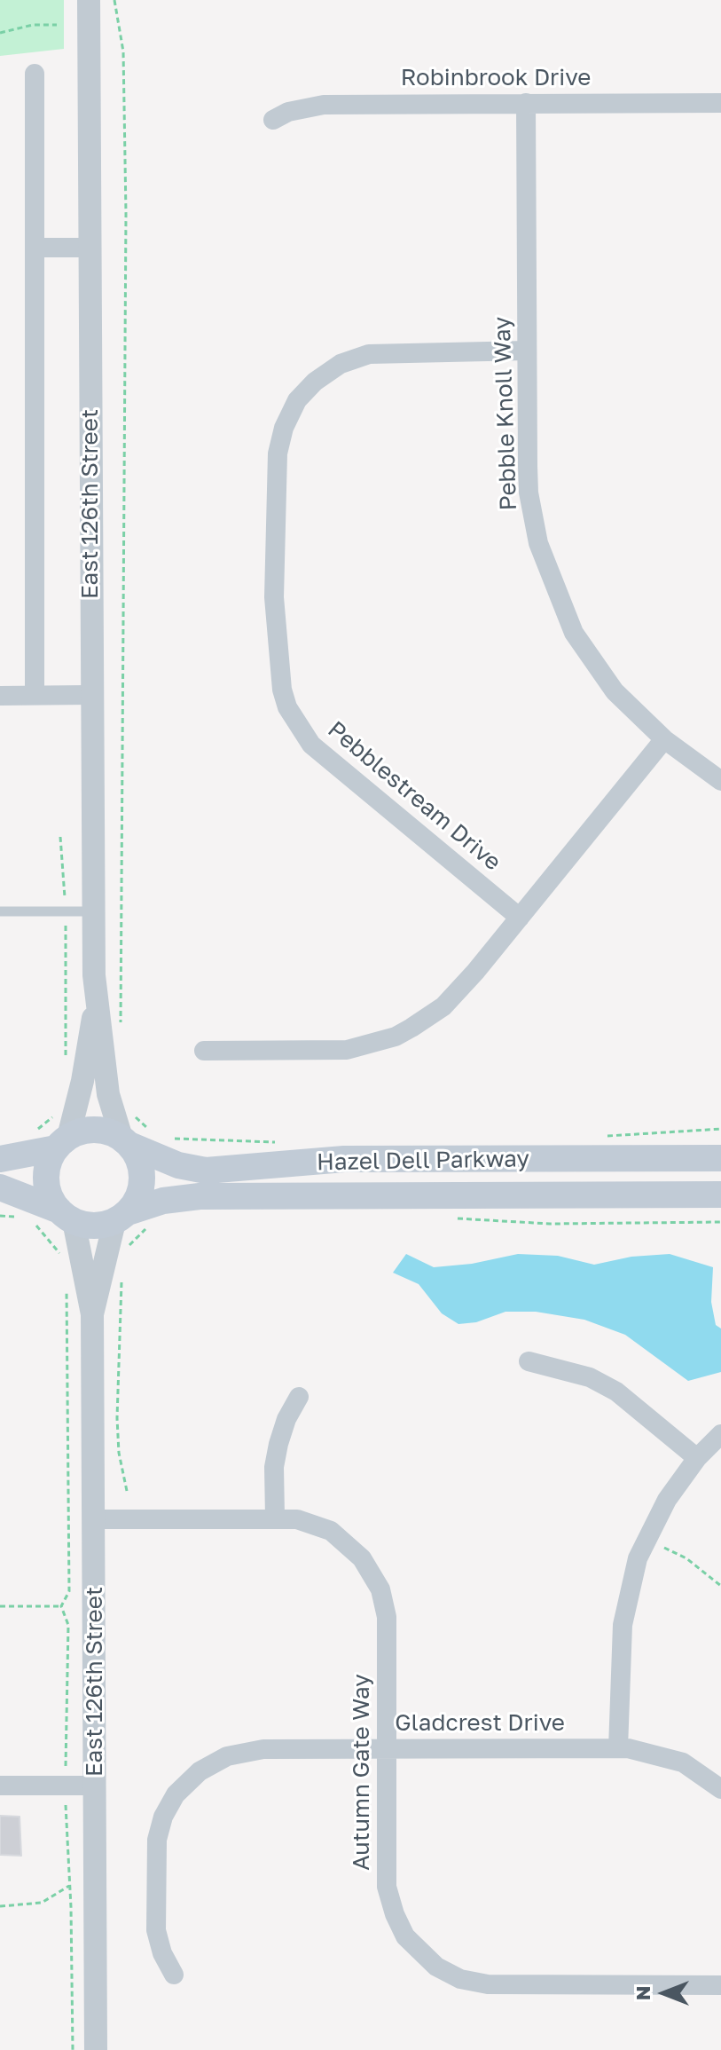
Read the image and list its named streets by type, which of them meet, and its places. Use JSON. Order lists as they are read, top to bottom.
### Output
{
  "streets": {
    "main road": ["Hazel Dell Parkway"],
    "street": [
      "Robinbrook Drive",
      "Pebble Knoll Way",
      "East 126th Street",
      "Pebblestream Drive",
      "Gladcrest Drive",
      "Autumn Gate Way"
    ]
  },
  "crossings": [
    ["Robinbrook Drive", "Pebble Knoll Way"],
    ["Pebble Knoll Way", "Pebblestream Drive"],
    ["East 126th Street", "Hazel Dell Parkway"],
    ["East 126th Street", "Autumn Gate Way"],
    ["Gladcrest Drive", "Autumn Gate Way"]
  ],
  "north": "left"
}
